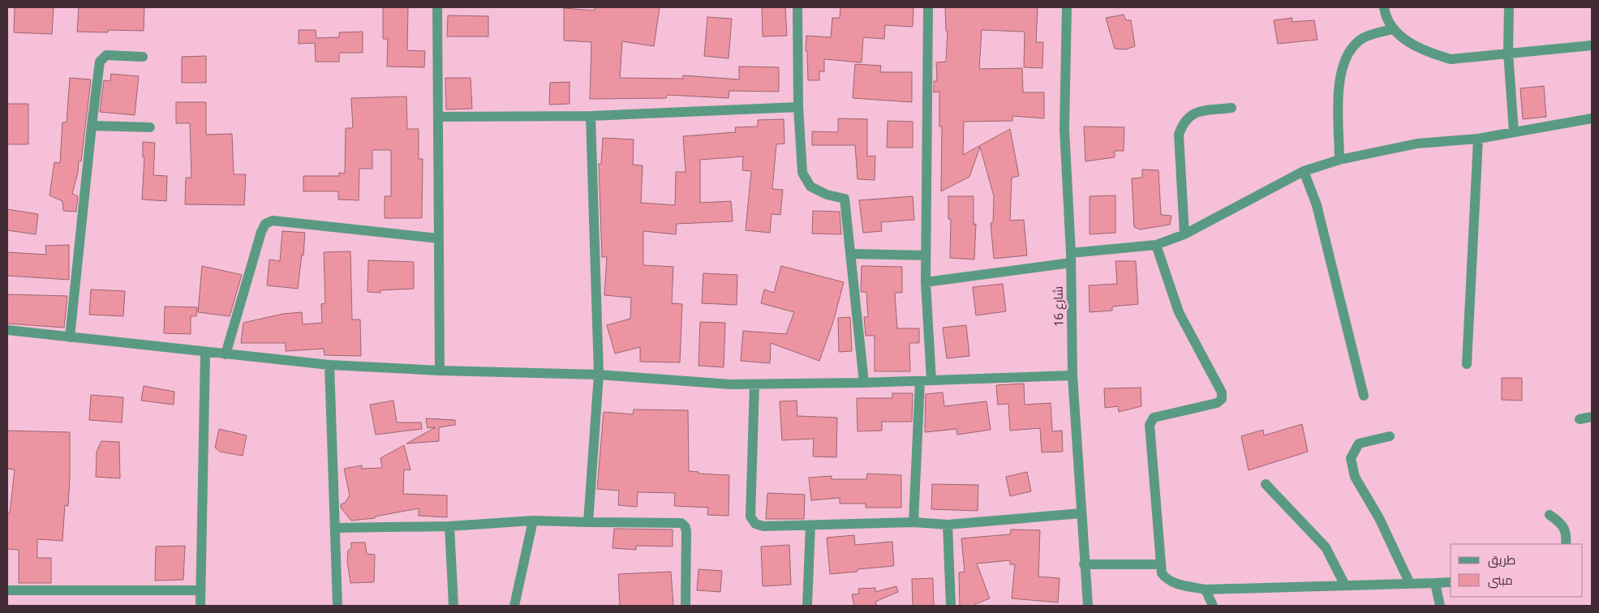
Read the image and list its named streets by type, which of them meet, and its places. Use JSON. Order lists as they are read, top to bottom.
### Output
{
  "streets": {
    "street": ["شارع 16"]
  },
  "legend": ["طريق", "مبنى"]
}
